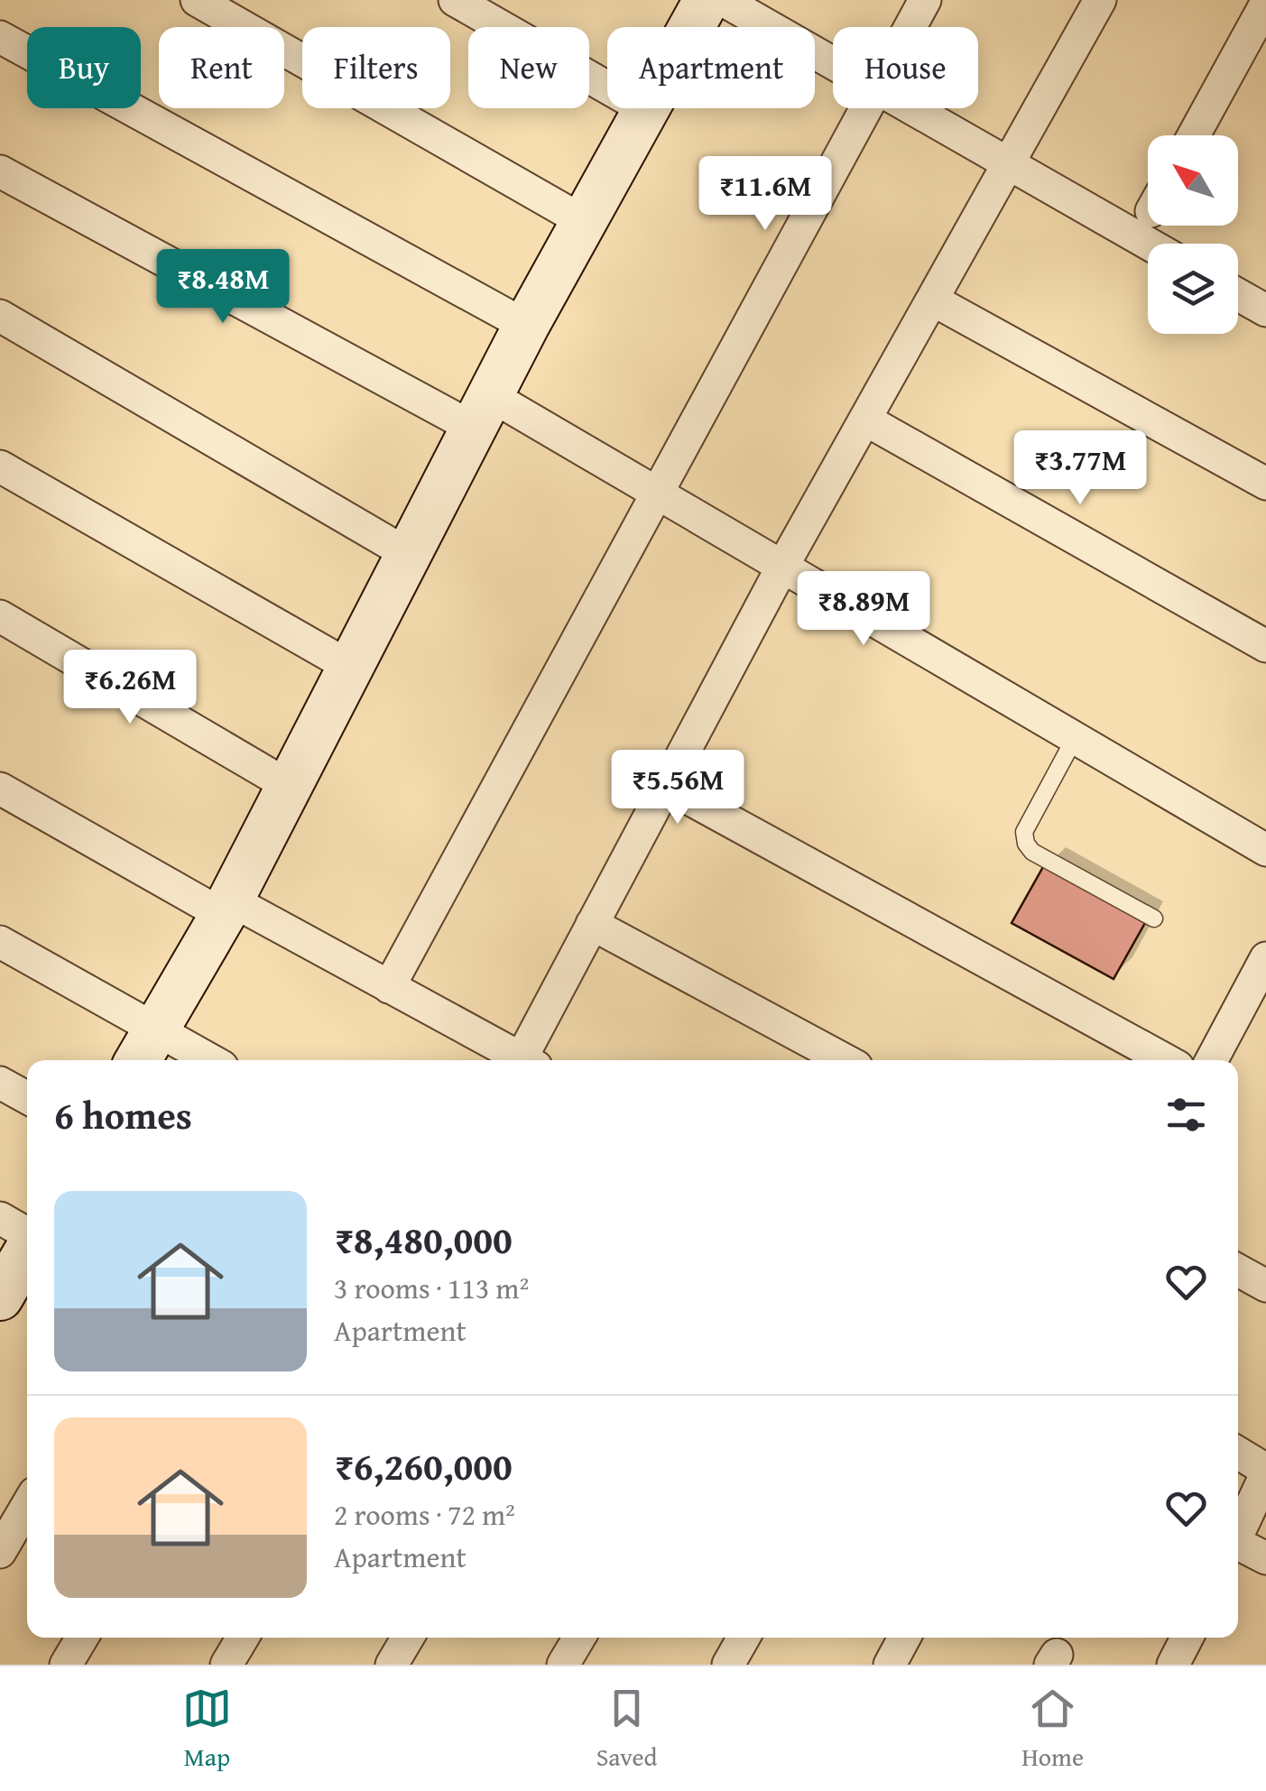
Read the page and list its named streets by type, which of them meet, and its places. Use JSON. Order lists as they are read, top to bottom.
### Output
{
  "north": "top left",
  "page": {
    "chip": [
      "Buy",
      "Rent",
      "Filters",
      "New",
      "Apartment",
      "House"
    ],
    "price": [
      "₹11.6M",
      "₹8.48M",
      "₹3.77M",
      "₹8.89M",
      "₹6.26M",
      "₹5.56M"
    ],
    "heading": "6 homes",
    "list": [
      {
        "name": "₹8,480,000",
        "note": "3 rooms · 113 m² · Apartment"
      },
      {
        "name": "₹6,260,000",
        "note": "2 rooms · 72 m² · Apartment"
      }
    ],
    "tabs": ["Map", "Saved", "Home"]
  }
}
